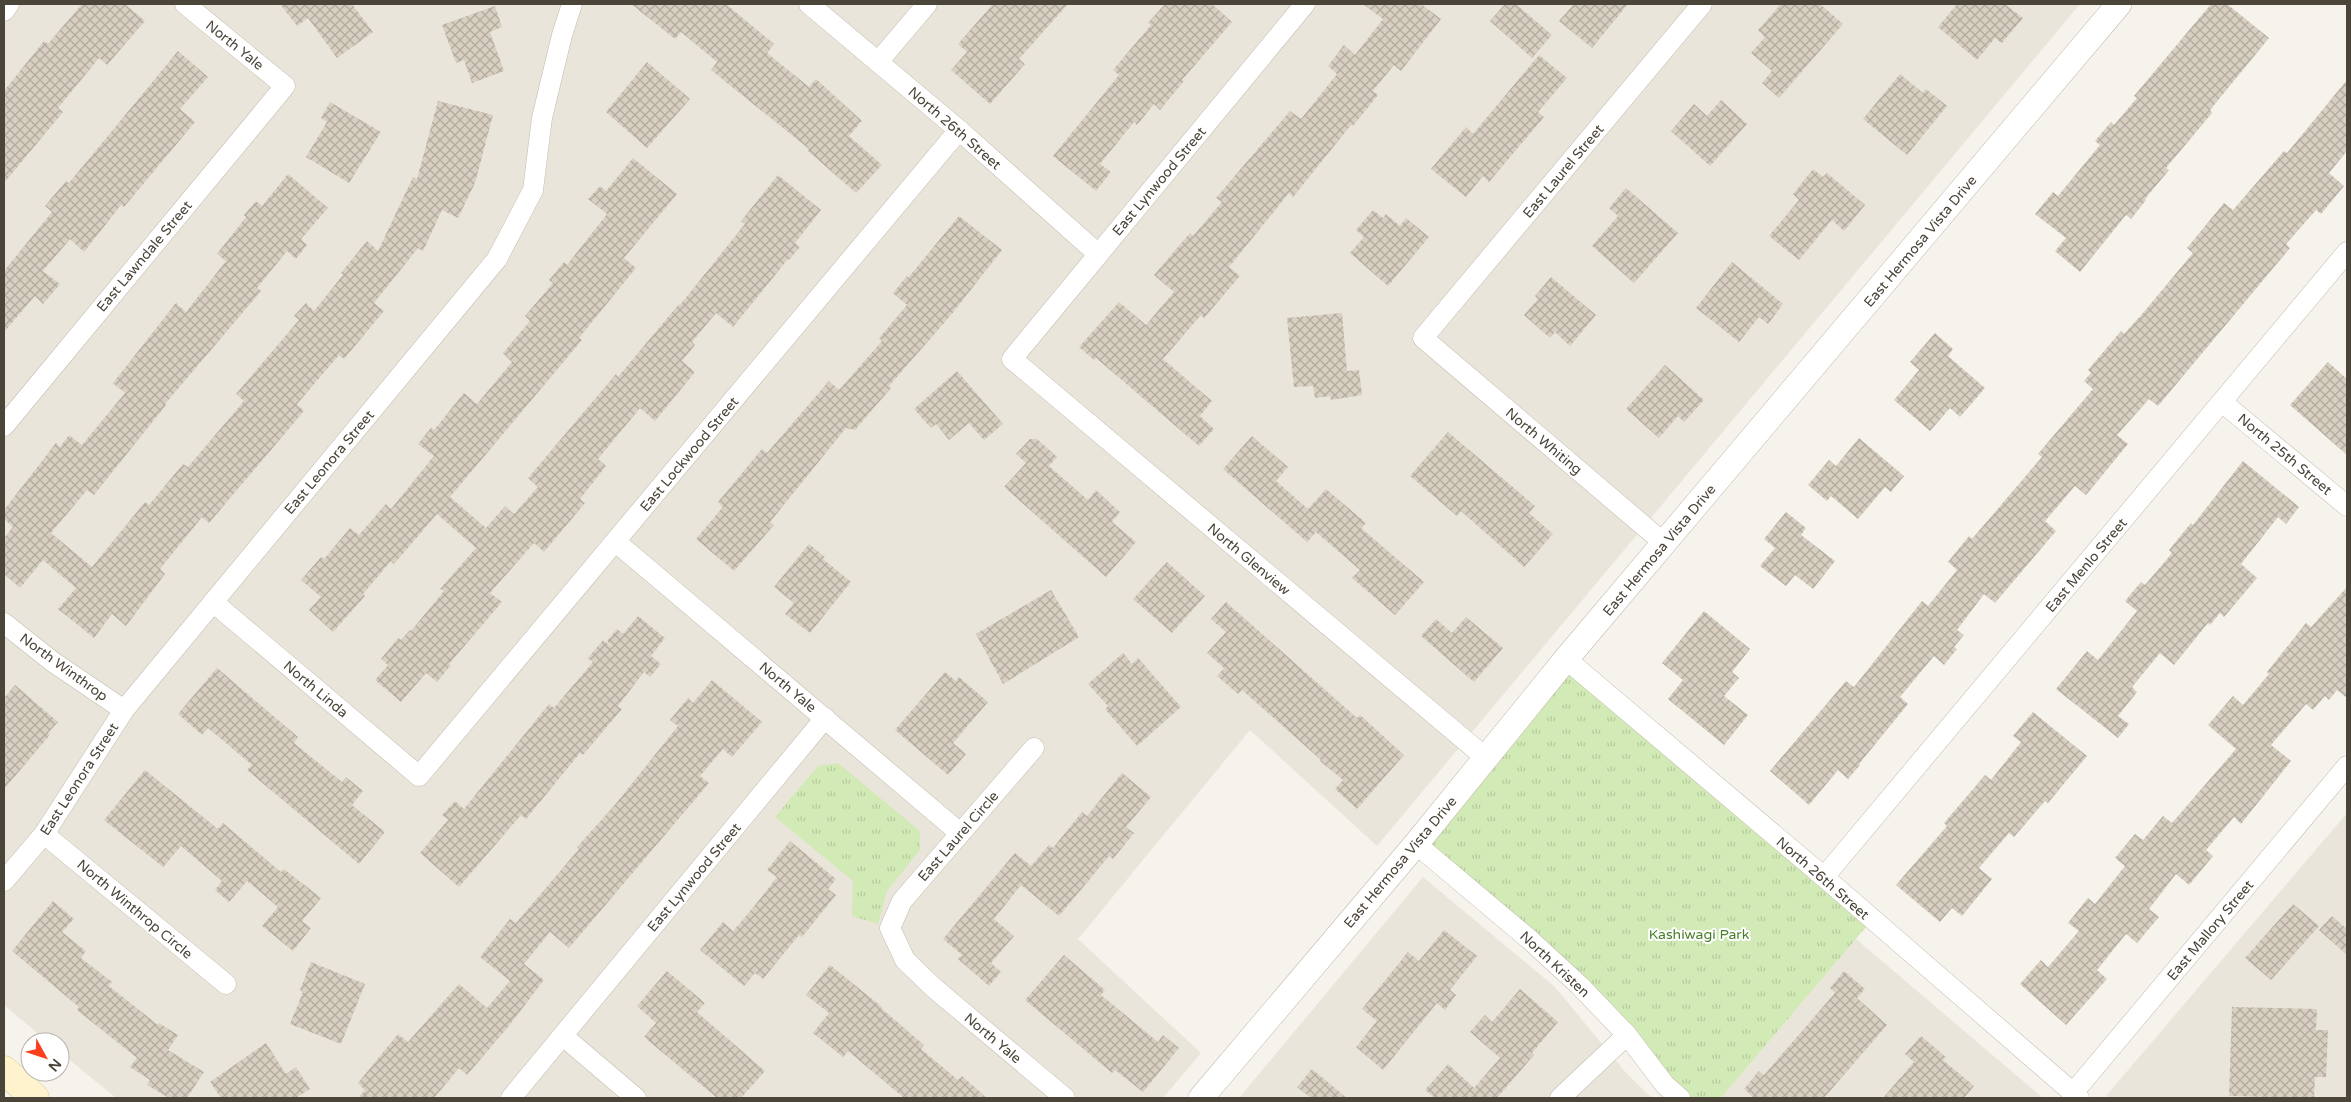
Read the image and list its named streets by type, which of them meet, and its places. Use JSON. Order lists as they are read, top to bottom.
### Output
{
  "streets": {
    "street": [
      "North Yale",
      "North 26th Street",
      "East Laurel Street",
      "East Lynwood Street",
      "East Hermosa Vista Drive",
      "East Lawndale Street",
      "North Whiting",
      "East Lockwood Street",
      "North 25th Street",
      "East Leonora Street",
      "North Glenview",
      "East Menlo Street",
      "North Winthrop",
      "North Linda",
      "East Laurel Circle",
      "North Winthrop Circle",
      "East Mallory Street",
      "North Kristen"
    ]
  },
  "crossings": [
    ["North Yale", "East Lynwood Street"],
    ["North Yale", "East Lawndale Street"],
    ["North Yale", "East Lockwood Street"],
    ["North Yale", "East Laurel Circle"],
    ["North 26th Street", "East Lynwood Street"],
    ["North 26th Street", "East Hermosa Vista Drive"],
    ["North 26th Street", "East Lockwood Street"],
    ["North 26th Street", "East Menlo Street"],
    ["North 26th Street", "East Mallory Street"],
    ["East Laurel Street", "North Whiting"],
    ["East Lynwood Street", "North Glenview"],
    ["East Hermosa Vista Drive", "North Whiting"],
    ["East Hermosa Vista Drive", "North Glenview"],
    ["East Hermosa Vista Drive", "North Kristen"],
    ["East Lockwood Street", "North Linda"],
    ["North 25th Street", "East Menlo Street"],
    ["East Leonora Street", "North Winthrop"],
    ["East Leonora Street", "North Linda"],
    ["East Leonora Street", "North Winthrop Circle"]
  ],
  "parks": ["Kashiwagi Park"],
  "north": "bottom right"
}
